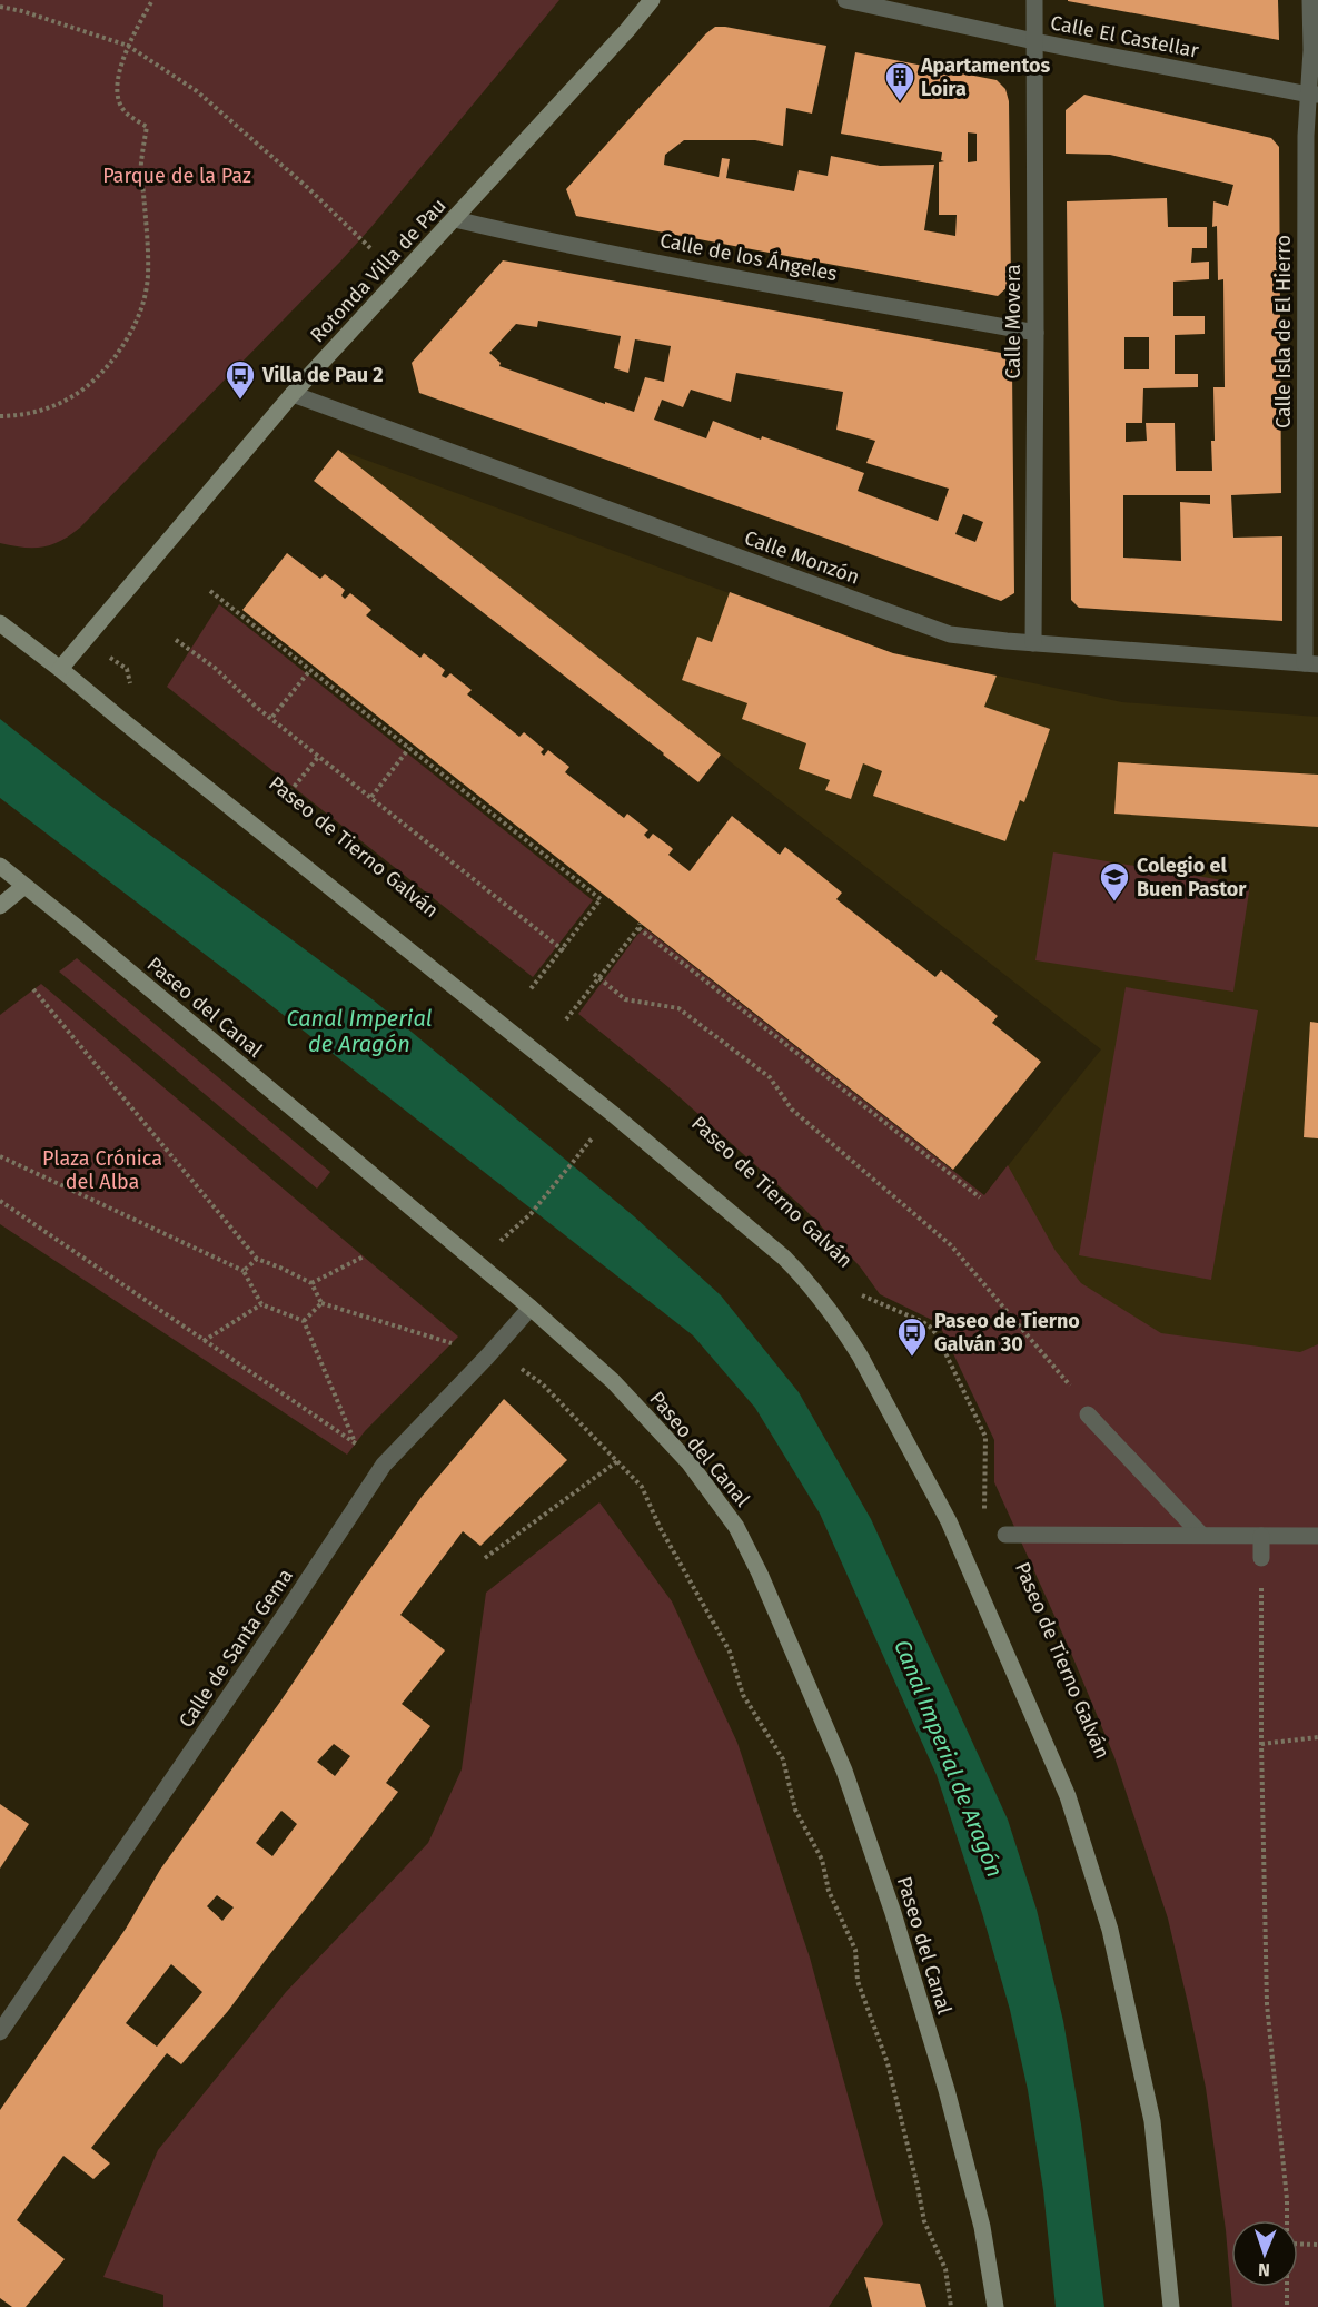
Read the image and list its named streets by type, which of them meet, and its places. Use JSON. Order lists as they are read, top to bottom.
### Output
{
  "streets": {
    "street": [
      "Calle El Castellar",
      "Calle de los Ángeles",
      "Rotonda Villa de Pau",
      "Calle Movera",
      "Calle Isla de El Hierro",
      "Calle Monzón",
      "Paseo de Tierno Galván",
      "Paseo del Canal",
      "Calle de Santa Gema"
    ]
  },
  "crossings": [
    ["Calle El Castellar", "Calle Movera"],
    ["Calle El Castellar", "Calle Isla de El Hierro"],
    ["Calle de los Ángeles", "Rotonda Villa de Pau"],
    ["Calle de los Ángeles", "Calle Movera"],
    ["Rotonda Villa de Pau", "Calle Monzón"],
    ["Rotonda Villa de Pau", "Paseo de Tierno Galván"],
    ["Calle Movera", "Calle Monzón"],
    ["Calle Isla de El Hierro", "Calle Monzón"],
    ["Paseo del Canal", "Calle de Santa Gema"]
  ],
  "water": ["Canal Imperial de Aragón"],
  "parks": ["Parque de la Paz", "Plaza Crónica del Alba"],
  "places": {
    "building": ["Apartamentos Loira"],
    "bus stop": ["Villa de Pau 2", "Paseo de Tierno Galván 30"],
    "school or university": ["Colegio el Buen Pastor"]
  },
  "north": "bottom"
}
